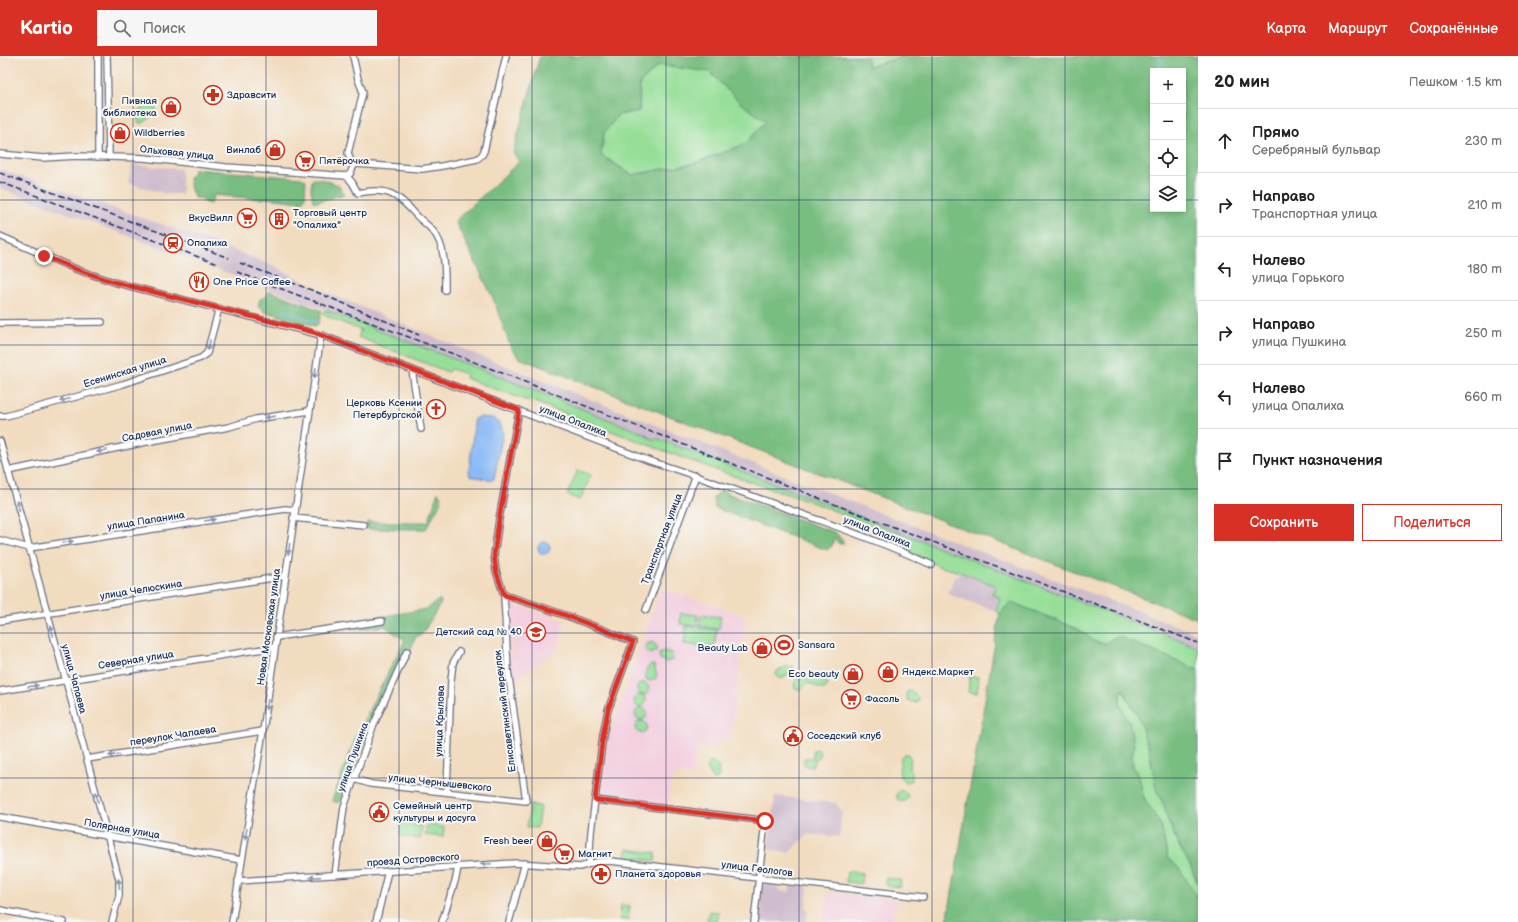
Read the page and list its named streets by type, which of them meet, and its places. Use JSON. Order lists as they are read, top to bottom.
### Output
{
  "streets": {
    "street": [
      "Ольховая улица",
      "Есенинская улица",
      "улица Опалиха",
      "Садовая улица",
      "улица Папанина",
      "Транспортная улица",
      "улица Челюскина",
      "Новая Московская улица",
      "Северная улица",
      "улица Чапаева",
      "Елисаветинский переулок",
      "улица Крылова",
      "переулок Чапаева",
      "улица Пушкина",
      "улица Чернышевского",
      "Полярная улица",
      "проезд Островского",
      "улица Геологов"
    ]
  },
  "crossings": [
    ["Есенинская улица", "улица Опалиха"],
    ["улица Опалиха", "Транспортная улица"],
    ["улица Опалиха", "Новая Московская улица"],
    ["Садовая улица", "Новая Московская улица"],
    ["Садовая улица", "улица Чапаева"],
    ["улица Папанина", "Новая Московская улица"],
    ["улица Папанина", "улица Чапаева"],
    ["улица Челюскина", "Новая Московская улица"],
    ["улица Челюскина", "улица Чапаева"],
    ["Новая Московская улица", "Северная улица"],
    ["Новая Московская улица", "переулок Чапаева"],
    ["Новая Московская улица", "Полярная улица"],
    ["Новая Московская улица", "проезд Островского"],
    ["Северная улица", "улица Чапаева"],
    ["улица Чапаева", "переулок Чапаева"],
    ["улица Чапаева", "Полярная улица"],
    ["Елисаветинский переулок", "улица Чернышевского"],
    ["улица Крылова", "улица Чернышевского"],
    ["улица Пушкина", "улица Чернышевского"],
    ["улица Пушкина", "проезд Островского"],
    ["проезд Островского", "улица Геологов"]
  ],
  "one_way": [
    "Есенинская улица",
    "Садовая улица",
    "улица Папанина",
    "Новая Московская улица",
    "улица Чапаева",
    "переулок Чапаева",
    "проезд Островского"
  ],
  "places": {
    "pharmacy": ["Здравсити", "Планета здоровья"],
    "shop": [
      "Пивная библиотека",
      "Wildberries",
      "Винлаб",
      "Beauty Lab",
      "Яндекс.Маркет",
      "Eco beauty",
      "Fresh beer"
    ],
    "supermarket": [
      "Пятёрочка",
      "ВкусВилл",
      "Фасоль",
      "Магнит"
    ],
    "building": ["Торговый центр \"Опалиха\""],
    "station": ["Опалиха"],
    "restaurant": ["One Price Coffee"],
    "church": ["Церковь Ксении Петербургской"],
    "school or university": ["Детский сад № 40"],
    "sports": ["Sansara"],
    "public building": ["Соседский клуб", "Семейный центр культуры и досуга"]
  },
  "page": {
    "header": "Kartio",
    "search": "Поиск",
    "nav": ["Карта", "Маршрут", "Сохранённые"],
    "heading": ["20 мин", "Пешком · 1.5 km"],
    "map_buttons": ["+", "−"],
    "list": [
      ["Прямо", "Серебряный бульвар", "230 m"],
      ["Направо", "Транспортная улица", "210 m"],
      ["Налево", "улица Горького", "180 m"],
      ["Направо", "улица Пушкина", "250 m"],
      ["Налево", "улица Опалиха", "660 m"],
      "Пункт назначения"
    ],
    "buttons": ["Сохранить", "Поделиться"]
  }
}
